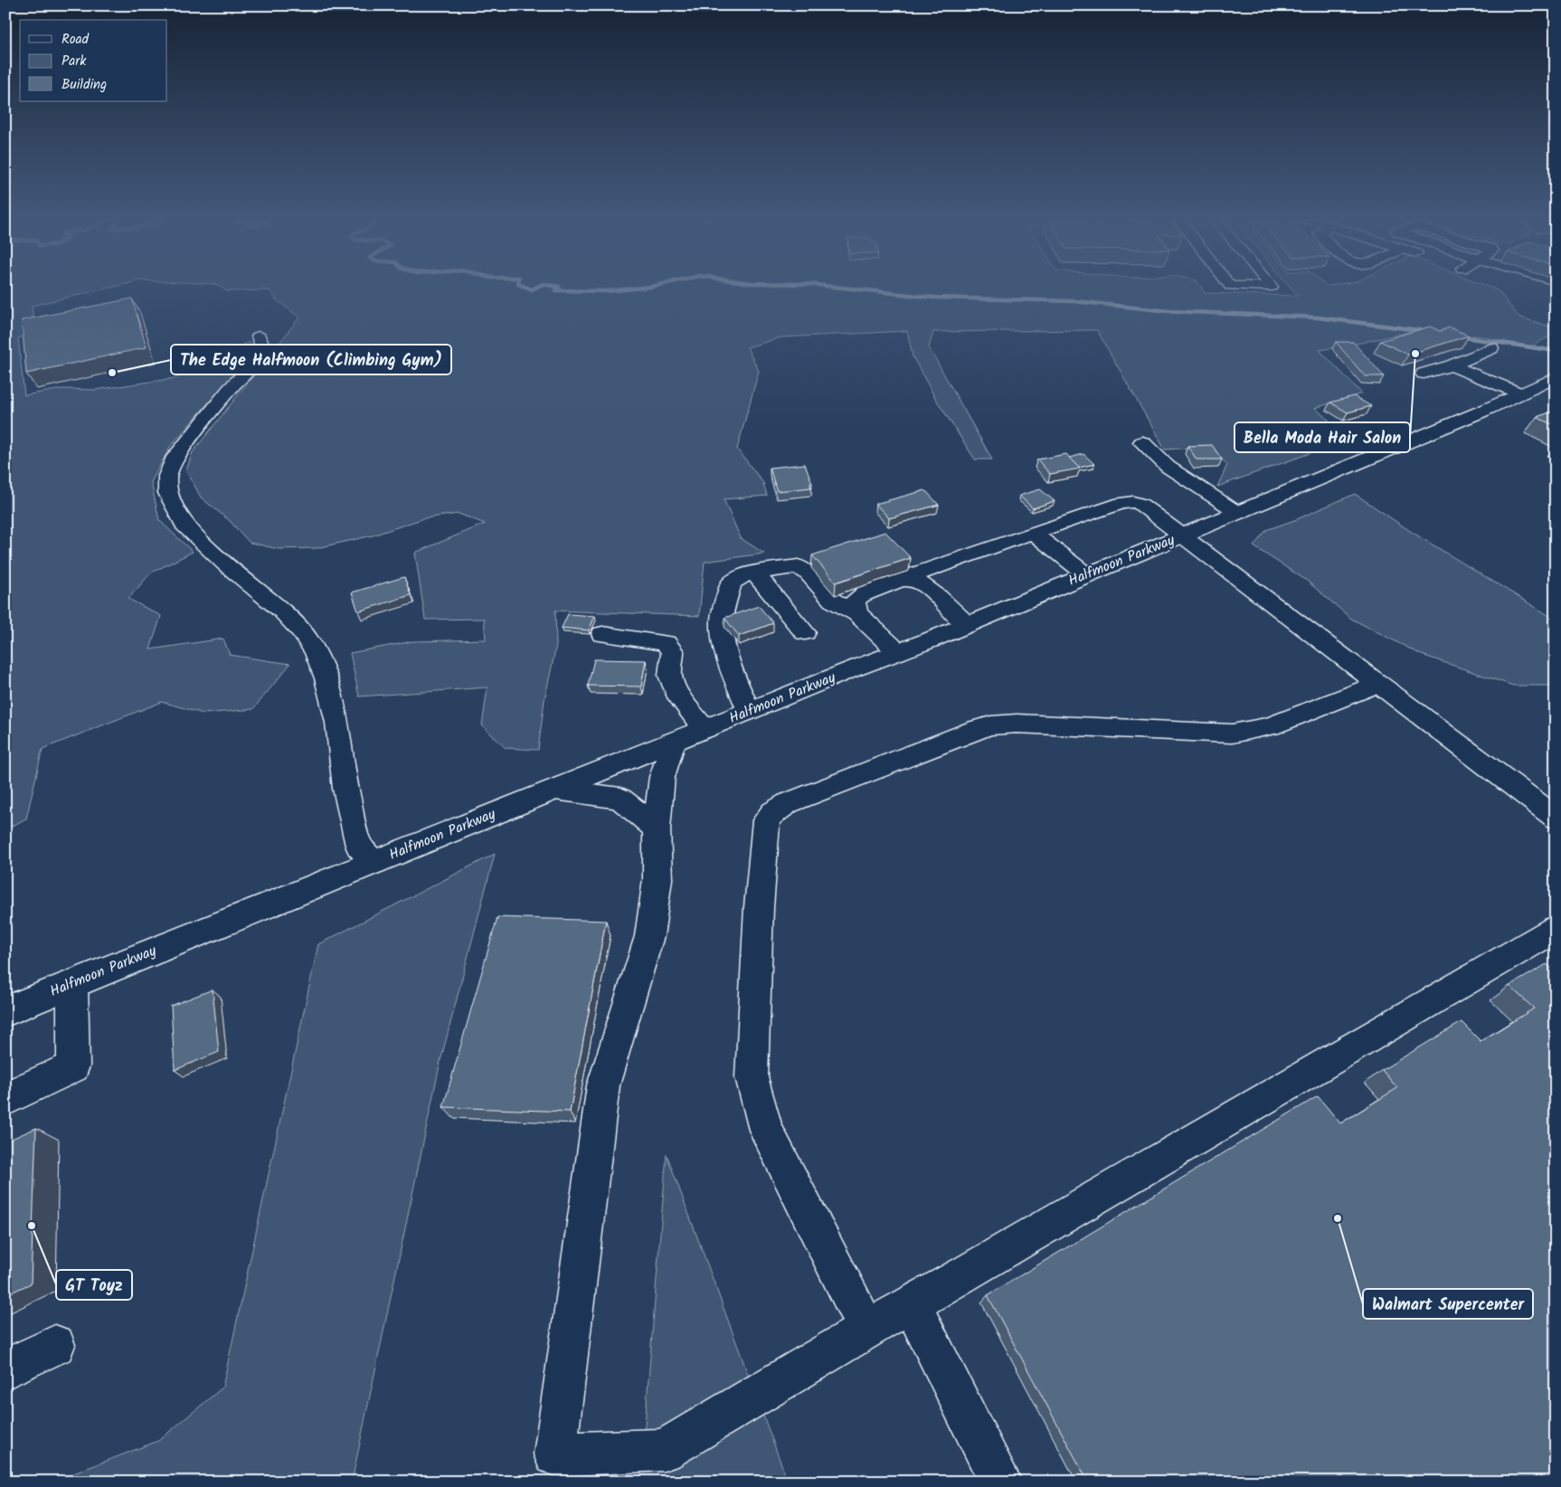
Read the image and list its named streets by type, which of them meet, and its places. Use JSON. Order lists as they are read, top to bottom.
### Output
{
  "streets": {
    "main road": ["Halfmoon Parkway"]
  },
  "places": [
    "Bella Moda Hair Salon",
    "The Edge Halfmoon (Climbing Gym)",
    "Walmart Supercenter",
    "GT Toyz"
  ],
  "legend": ["Road", "Park", "Building"]
}
